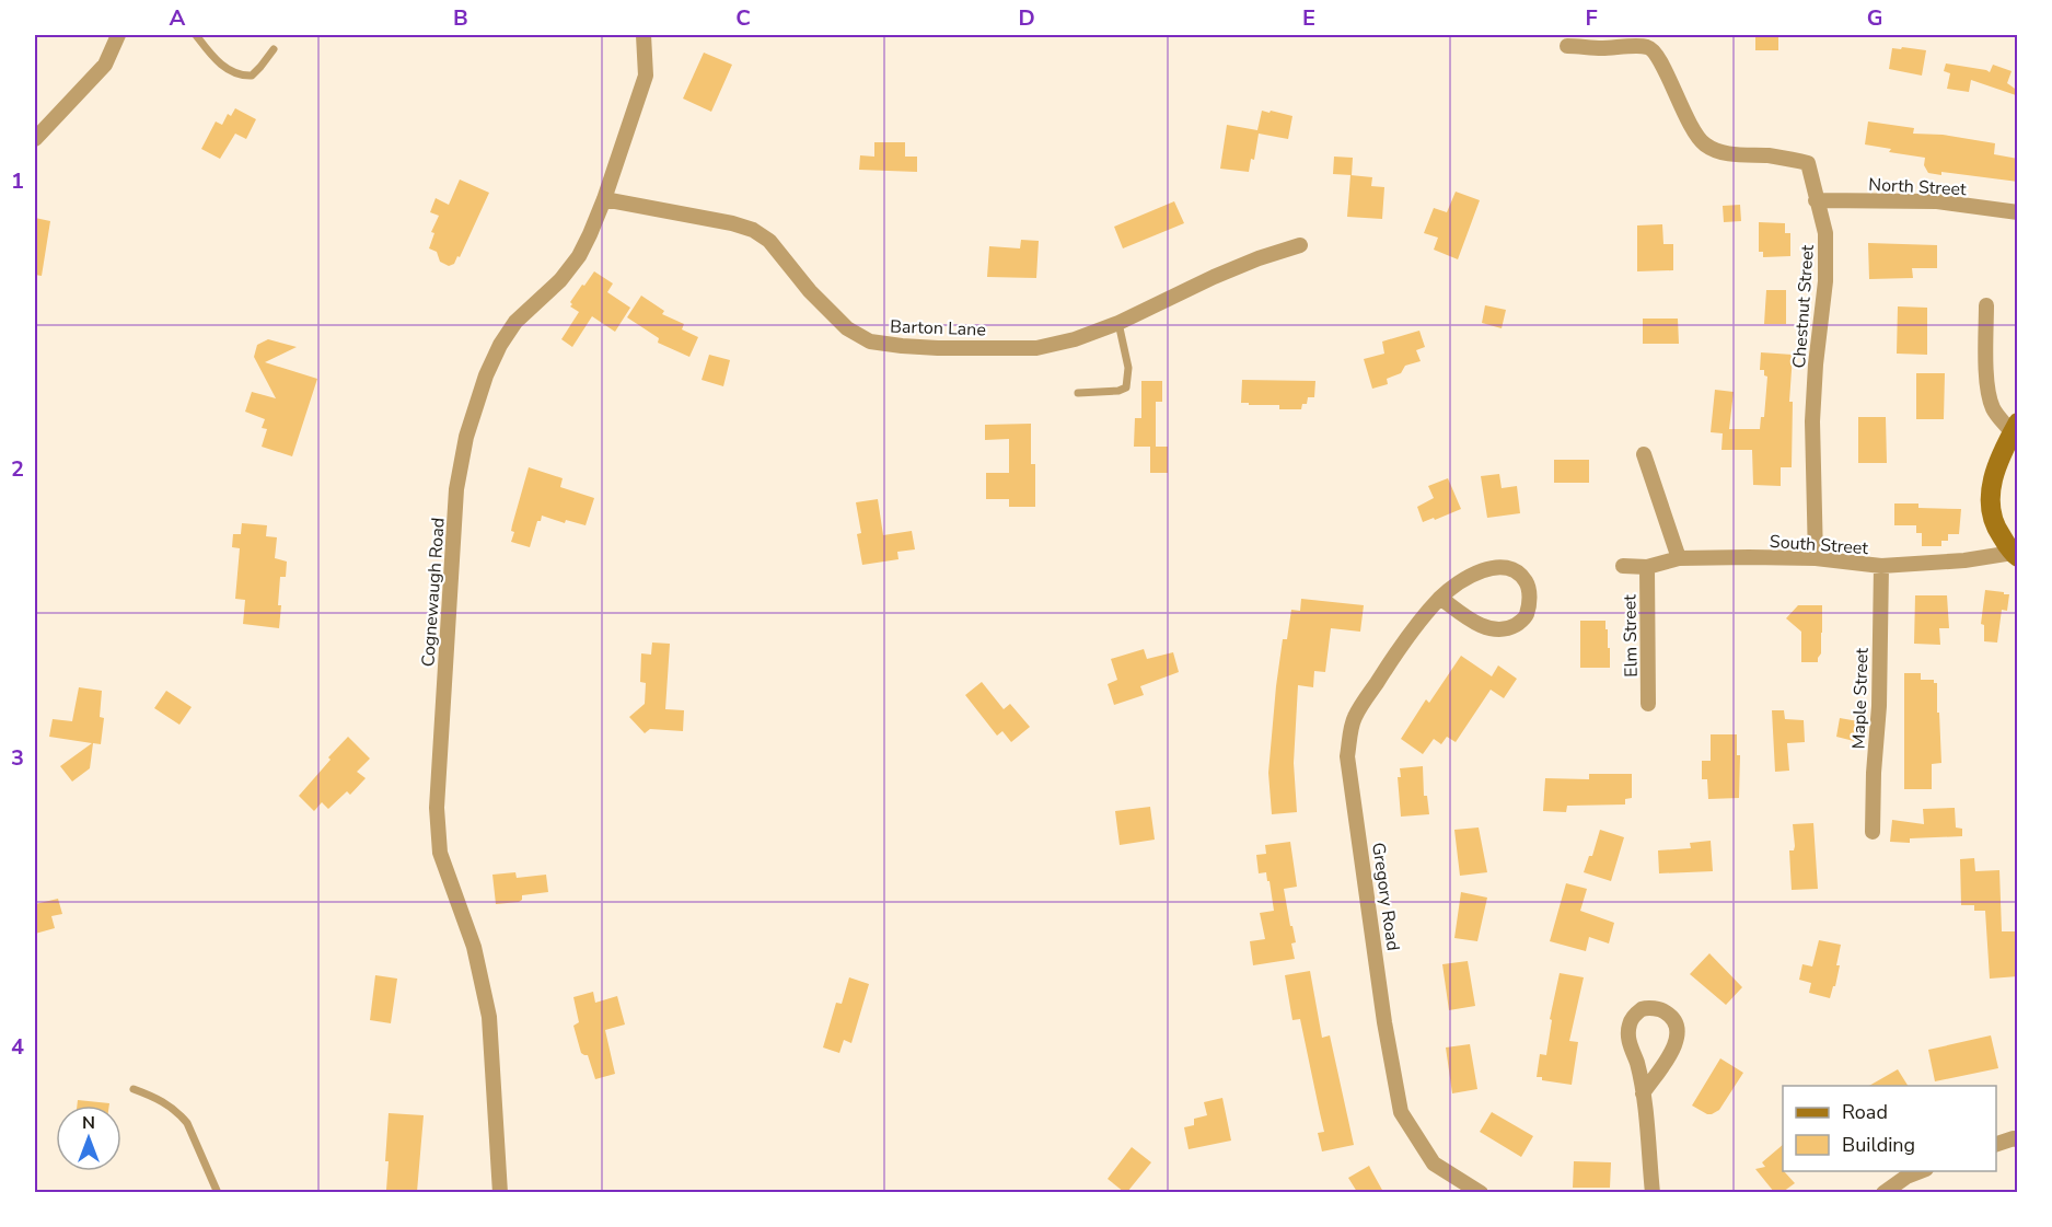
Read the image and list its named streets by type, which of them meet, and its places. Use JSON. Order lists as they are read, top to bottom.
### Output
{
  "streets": {
    "street": [
      "North Street",
      "Chestnut Street",
      "Barton Lane",
      "South Street",
      "Cognewaugh Road",
      "Elm Street",
      "Maple Street",
      "Gregory Road"
    ]
  },
  "crossings": [
    ["North Street", "Chestnut Street"],
    ["Chestnut Street", "South Street"],
    ["Barton Lane", "Cognewaugh Road"],
    ["South Street", "Elm Street"],
    ["South Street", "Maple Street"]
  ],
  "legend": ["Road", "Building"],
  "north": "top",
  "grid": {
    "columns": [
      "A",
      "B",
      "C",
      "D",
      "E",
      "F",
      "G"
    ],
    "rows": [
      "1",
      "2",
      "3",
      "4"
    ]
  }
}
